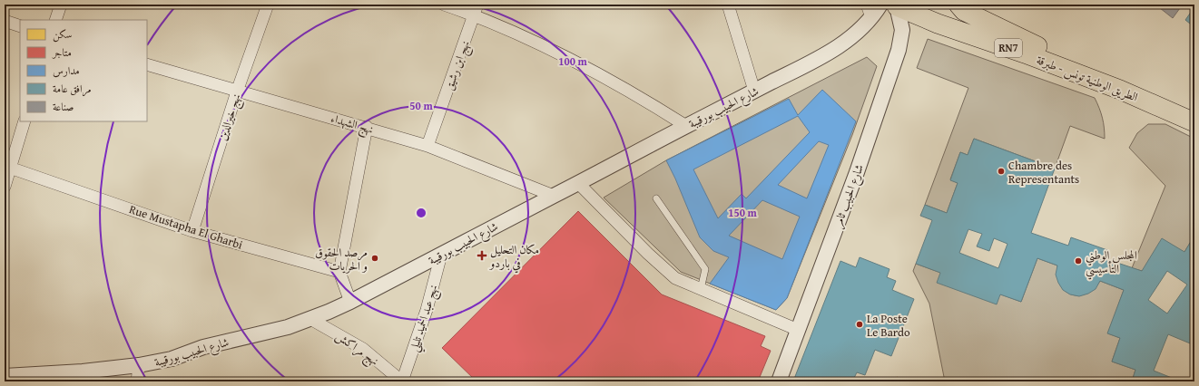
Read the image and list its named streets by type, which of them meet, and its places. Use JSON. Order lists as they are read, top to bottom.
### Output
{
  "streets": {
    "main road": ["RN7", "الطريق الوطنية تونس - طبرقة"],
    "street": [
      "نهج ابن رشيق",
      "شارع الحبيب بورقيبة",
      "نهج خيرالدين",
      "نهج الشهداء",
      "شارع الحبيب ثامر",
      "Rue Mustapha El Gharbi",
      "نهج عبد الحميد تليلي",
      "نهج مراكش"
    ]
  },
  "crossings": [
    ["نهج ابن رشيق", "نهج الشهداء"],
    ["الطريق الوطنية تونس - طبرقة", "شارع الحبيب بورقيبة"],
    ["الطريق الوطنية تونس - طبرقة", "شارع الحبيب ثامر"],
    ["شارع الحبيب بورقيبة", "نهج الشهداء"],
    ["شارع الحبيب بورقيبة", "شارع الحبيب ثامر"],
    ["شارع الحبيب بورقيبة", "نهج عبد الحميد تليلي"],
    ["شارع الحبيب بورقيبة", "نهج مراكش"],
    ["نهج خيرالدين", "نهج الشهداء"],
    ["نهج خيرالدين", "Rue Mustapha El Gharbi"],
    ["نهج عبد الحميد تليلي", "نهج مراكش"]
  ],
  "places": {
    "other": [
      "Chambre des Representants",
      "مرصد الحقوق و الحريات",
      "المجلس الوطني التأسيسي",
      "La Poste Le Bardo"
    ],
    "health": ["مكان التحليل في باردو"]
  },
  "legend": [
    "سكن",
    "متاجر",
    "مدارس",
    "مرافق عامة",
    "صناعة"
  ],
  "rings": ["100 m", "50 m", "150 m"]
}
